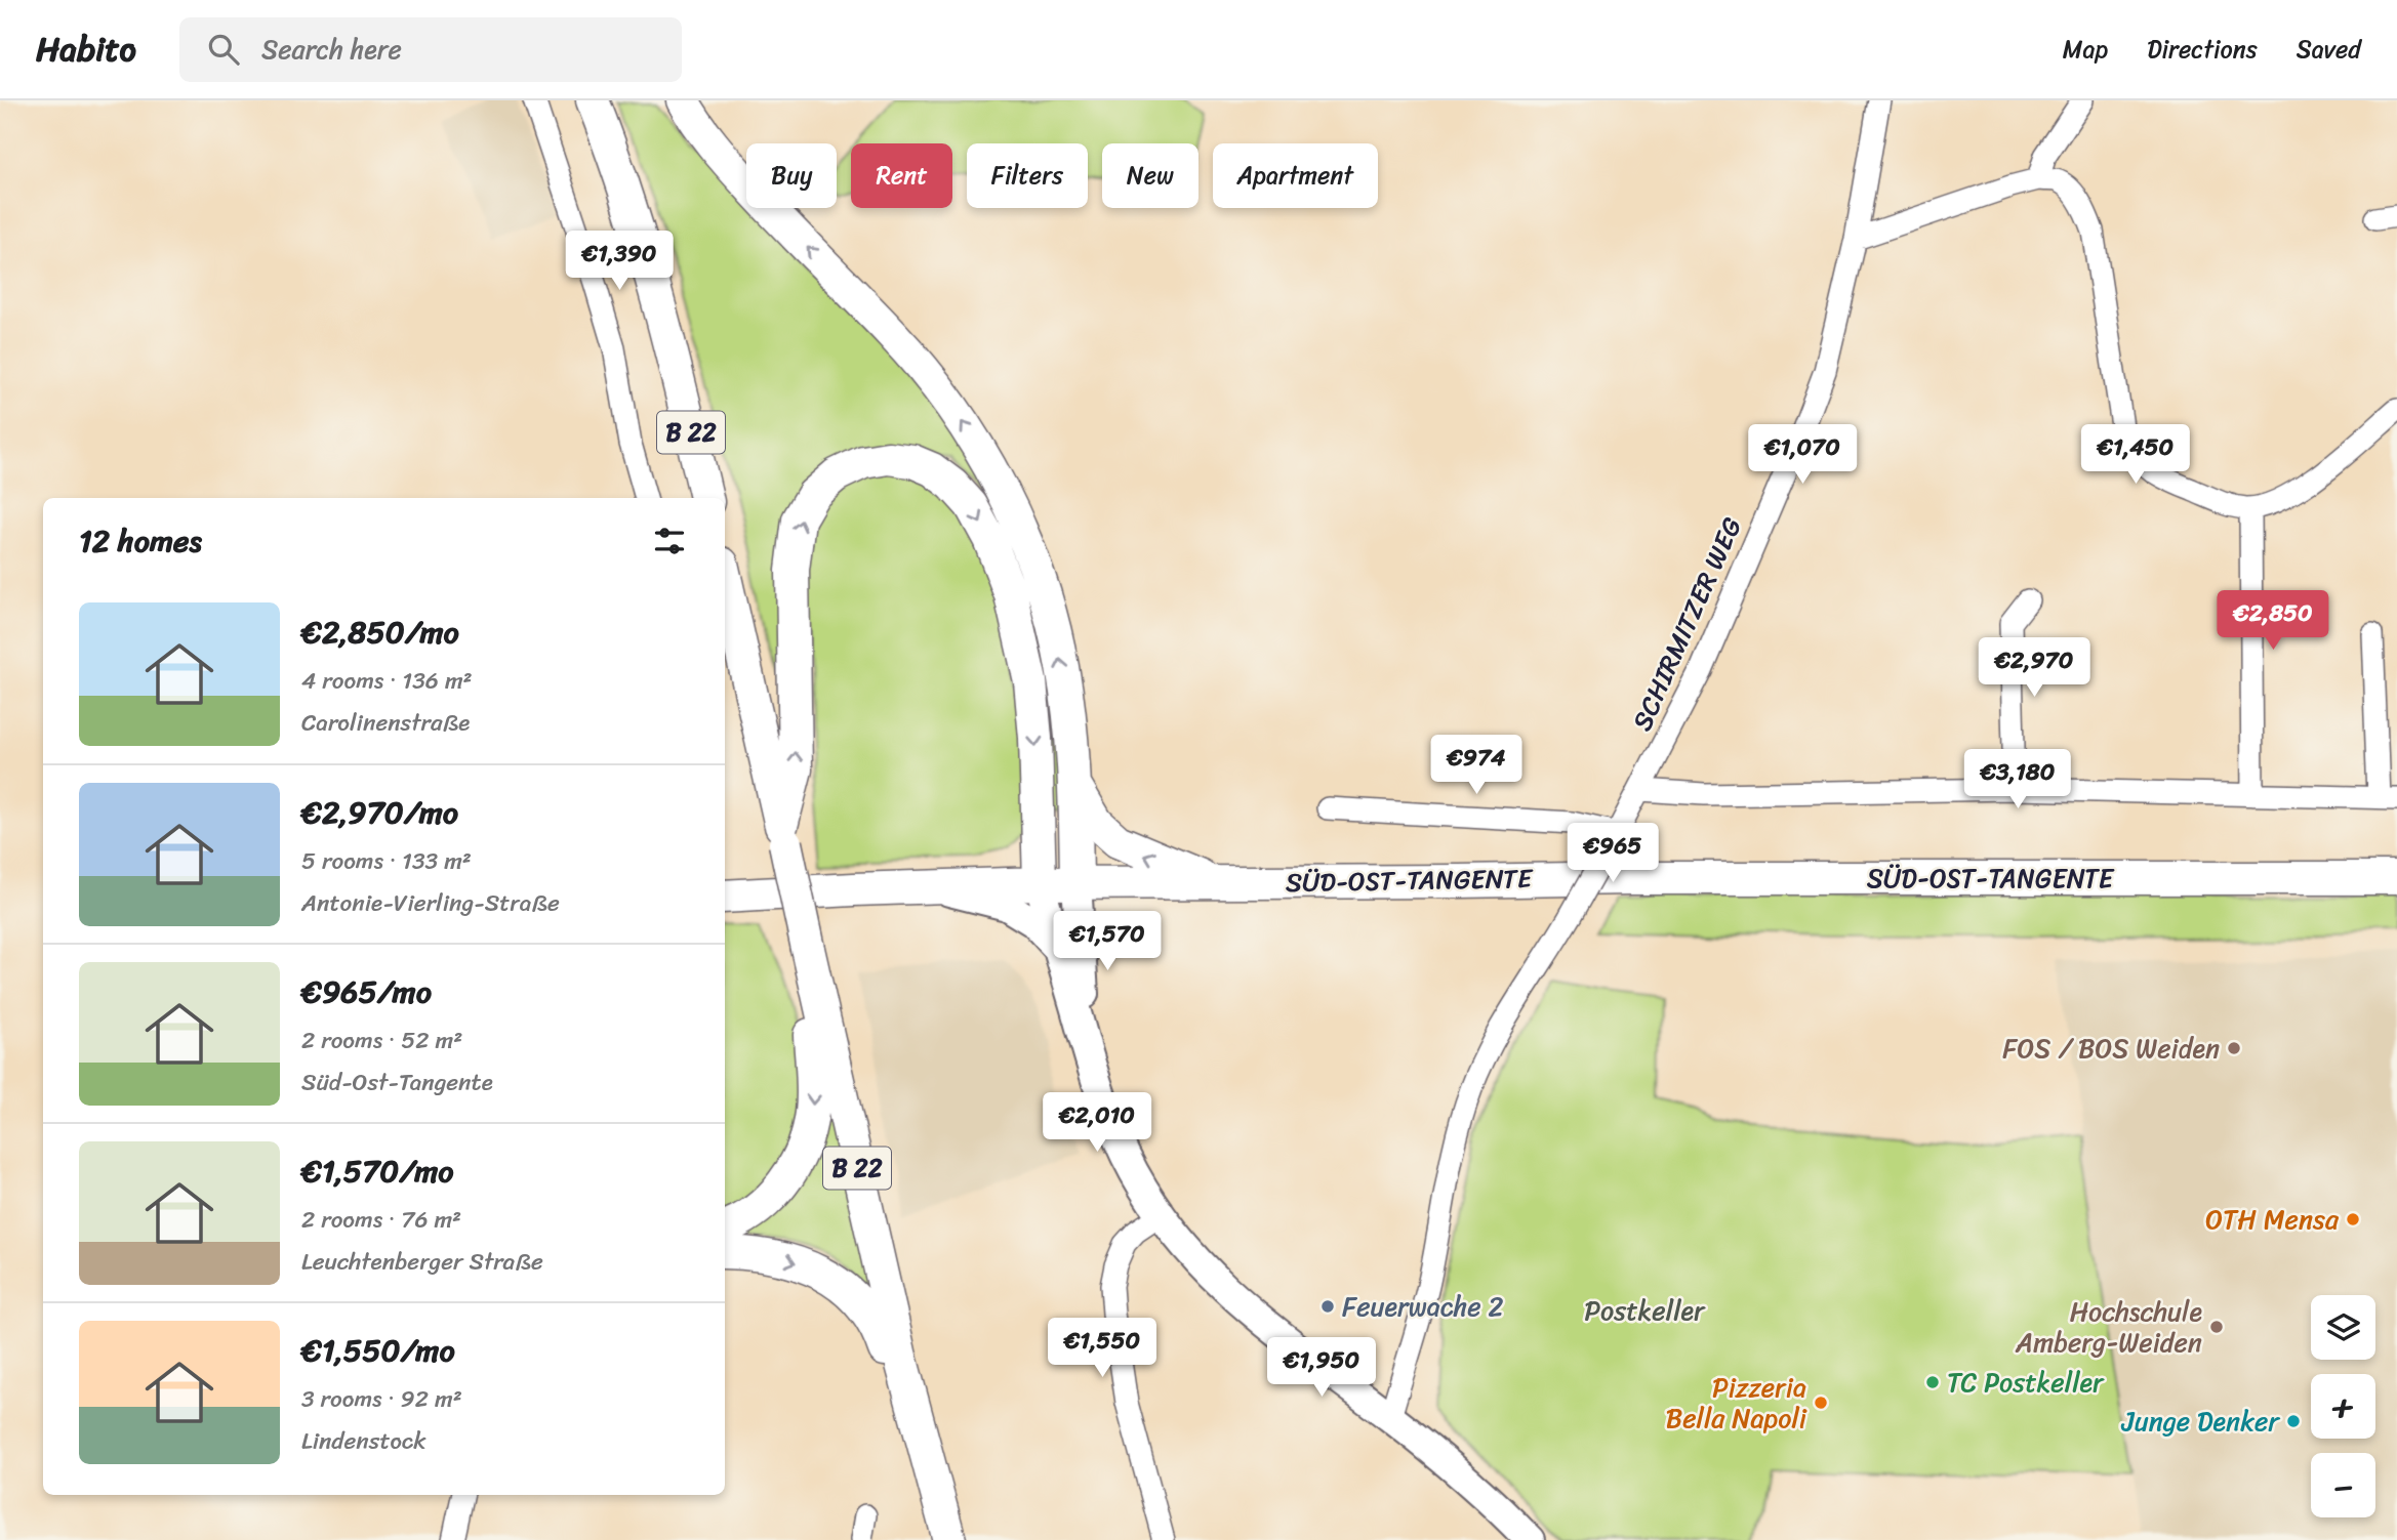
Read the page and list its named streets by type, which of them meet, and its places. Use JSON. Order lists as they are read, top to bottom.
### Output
{
  "streets": {
    "main road": ["B 22", "SÜD-OST-TANGENTE"],
    "street": ["SCHIRMITZER WEG"]
  },
  "parks": ["Postkeller"],
  "places": [
    "FOS / BOS Weiden",
    "OTH Mensa",
    "Feuerwache 2",
    "Hochschule Amberg-Weiden",
    "TC Postkeller",
    "Pizzeria Bella Napoli",
    "Junge Denker"
  ],
  "page": {
    "header": "Habito",
    "search": "Search here",
    "nav": ["Map", "Directions", "Saved"],
    "chip": [
      "Buy",
      "Rent",
      "Filters",
      "New",
      "Apartment"
    ],
    "price": [
      "€1,390",
      "€1,070",
      "€1,450",
      "€2,850",
      "€2,970",
      "€974",
      "€3,180",
      "€965",
      "€1,570",
      "€2,010",
      "€1,550",
      "€1,950"
    ],
    "heading": "12 homes",
    "list": [
      {
        "name": "€2,850/mo",
        "note": "4 rooms · 136 m² · Carolinenstraße"
      },
      {
        "name": "€2,970/mo",
        "note": "5 rooms · 133 m² · Antonie-Vierling-Straße"
      },
      {
        "name": "€965/mo",
        "note": "2 rooms · 52 m² · Süd-Ost-Tangente"
      },
      {
        "name": "€1,570/mo",
        "note": "2 rooms · 76 m² · Leuchtenberger Straße"
      },
      {
        "name": "€1,550/mo",
        "note": "3 rooms · 92 m² · Lindenstock"
      }
    ],
    "map_buttons": ["+", "−"]
  }
}
